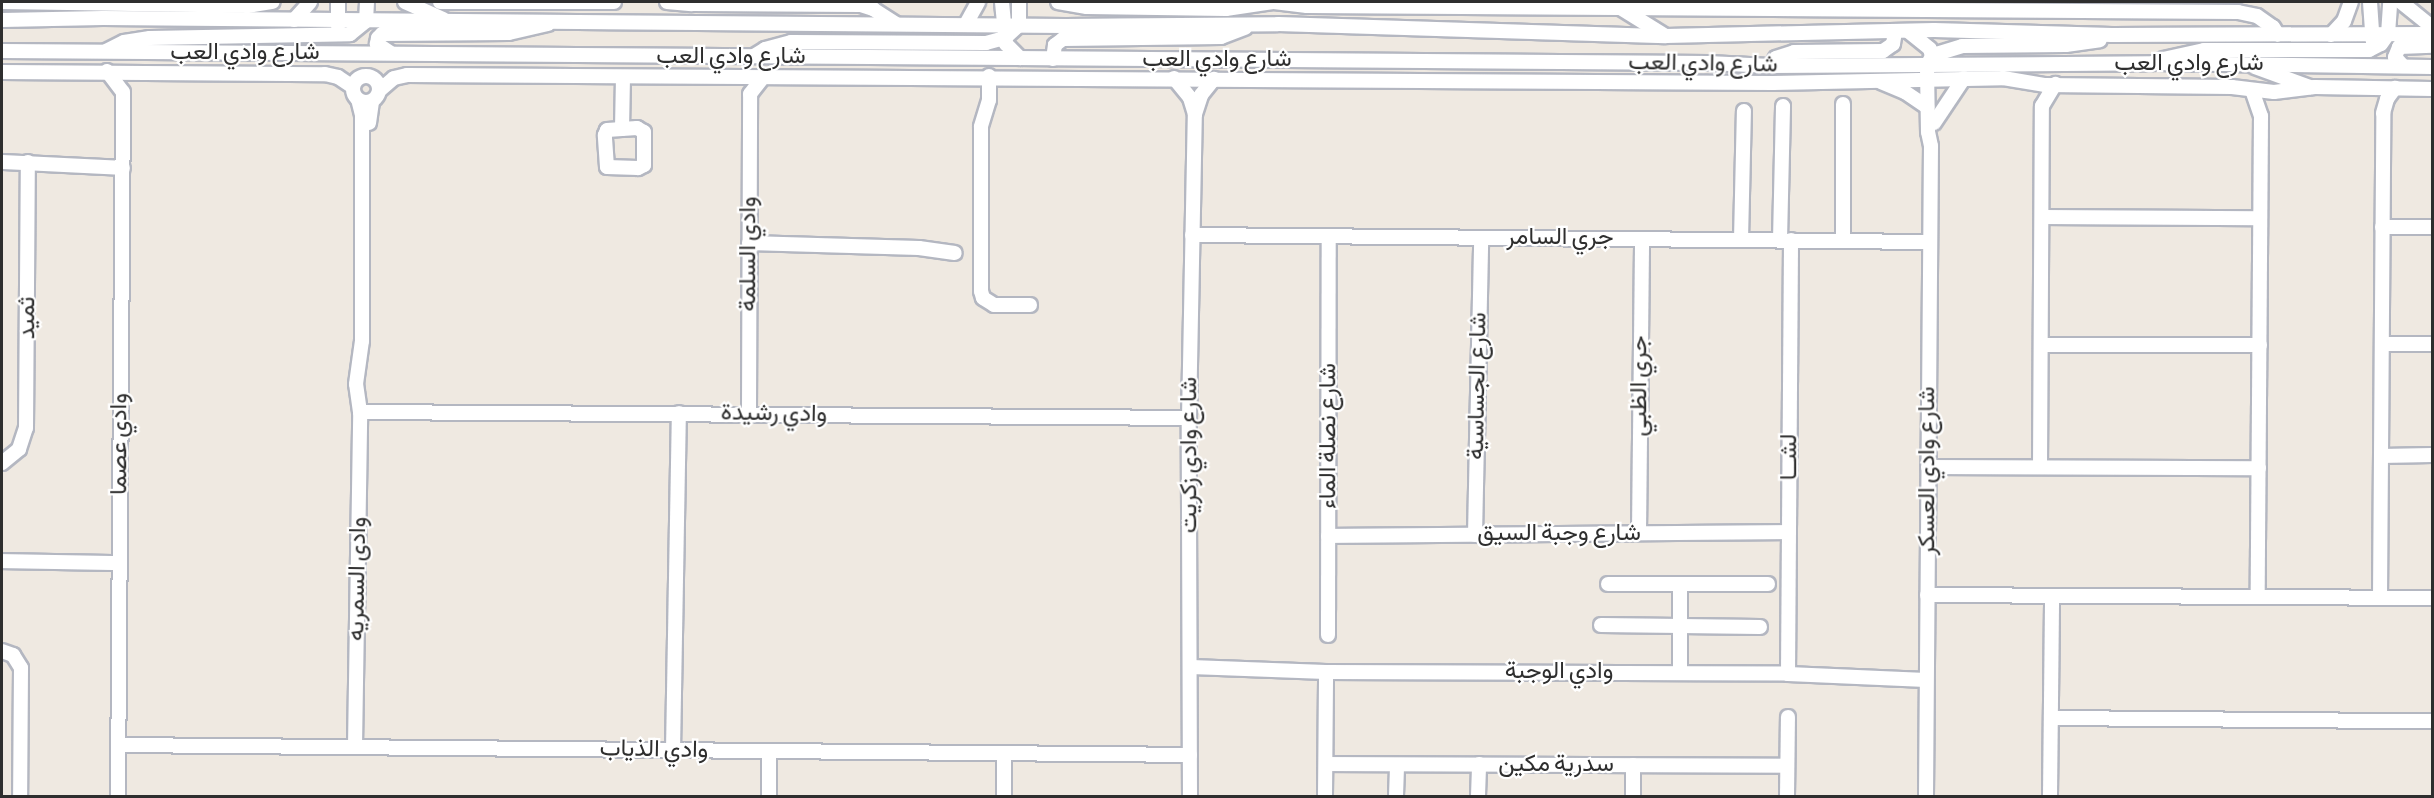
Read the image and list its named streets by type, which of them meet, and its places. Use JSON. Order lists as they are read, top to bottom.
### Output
{
  "streets": {
    "street": [
      "شارع وادي العب",
      "جري السامر",
      "وادي السلمة",
      "ثميد",
      "شارع الجساسية",
      "جري الظبي",
      "وادي رشيدة",
      "شارع نصلة الماء",
      "وادي عصما",
      "شارع وادي زكريت",
      "لشــا",
      "شارع وادي العسكر",
      "شارع وجبة السيق",
      "وادى السمريه",
      "وادي الوجبة",
      "وادي الذياب",
      "سدرية مكين"
    ]
  },
  "crossings": [
    ["شارع وادي العب", "شارع وادي العسكر"],
    ["جري السامر", "شارع الجساسية"],
    ["جري السامر", "جري الظبي"],
    ["جري السامر", "شارع نصلة الماء"],
    ["جري السامر", "شارع وادي زكريت"],
    ["جري السامر", "لشــا"],
    ["جري السامر", "شارع وادي العسكر"],
    ["وادي السلمة", "وادي رشيدة"],
    ["شارع الجساسية", "شارع وجبة السيق"],
    ["جري الظبي", "شارع وجبة السيق"],
    ["وادي رشيدة", "شارع وادي زكريت"],
    ["وادي رشيدة", "وادى السمريه"],
    ["شارع نصلة الماء", "شارع وجبة السيق"],
    ["وادي عصما", "وادي الذياب"],
    ["شارع وادي زكريت", "وادي الوجبة"],
    ["شارع وادي زكريت", "وادي الذياب"],
    ["لشــا", "شارع وجبة السيق"],
    ["لشــا", "وادي الوجبة"],
    ["شارع وادي العسكر", "وادي الوجبة"],
    ["وادى السمريه", "وادي الذياب"]
  ]
}
